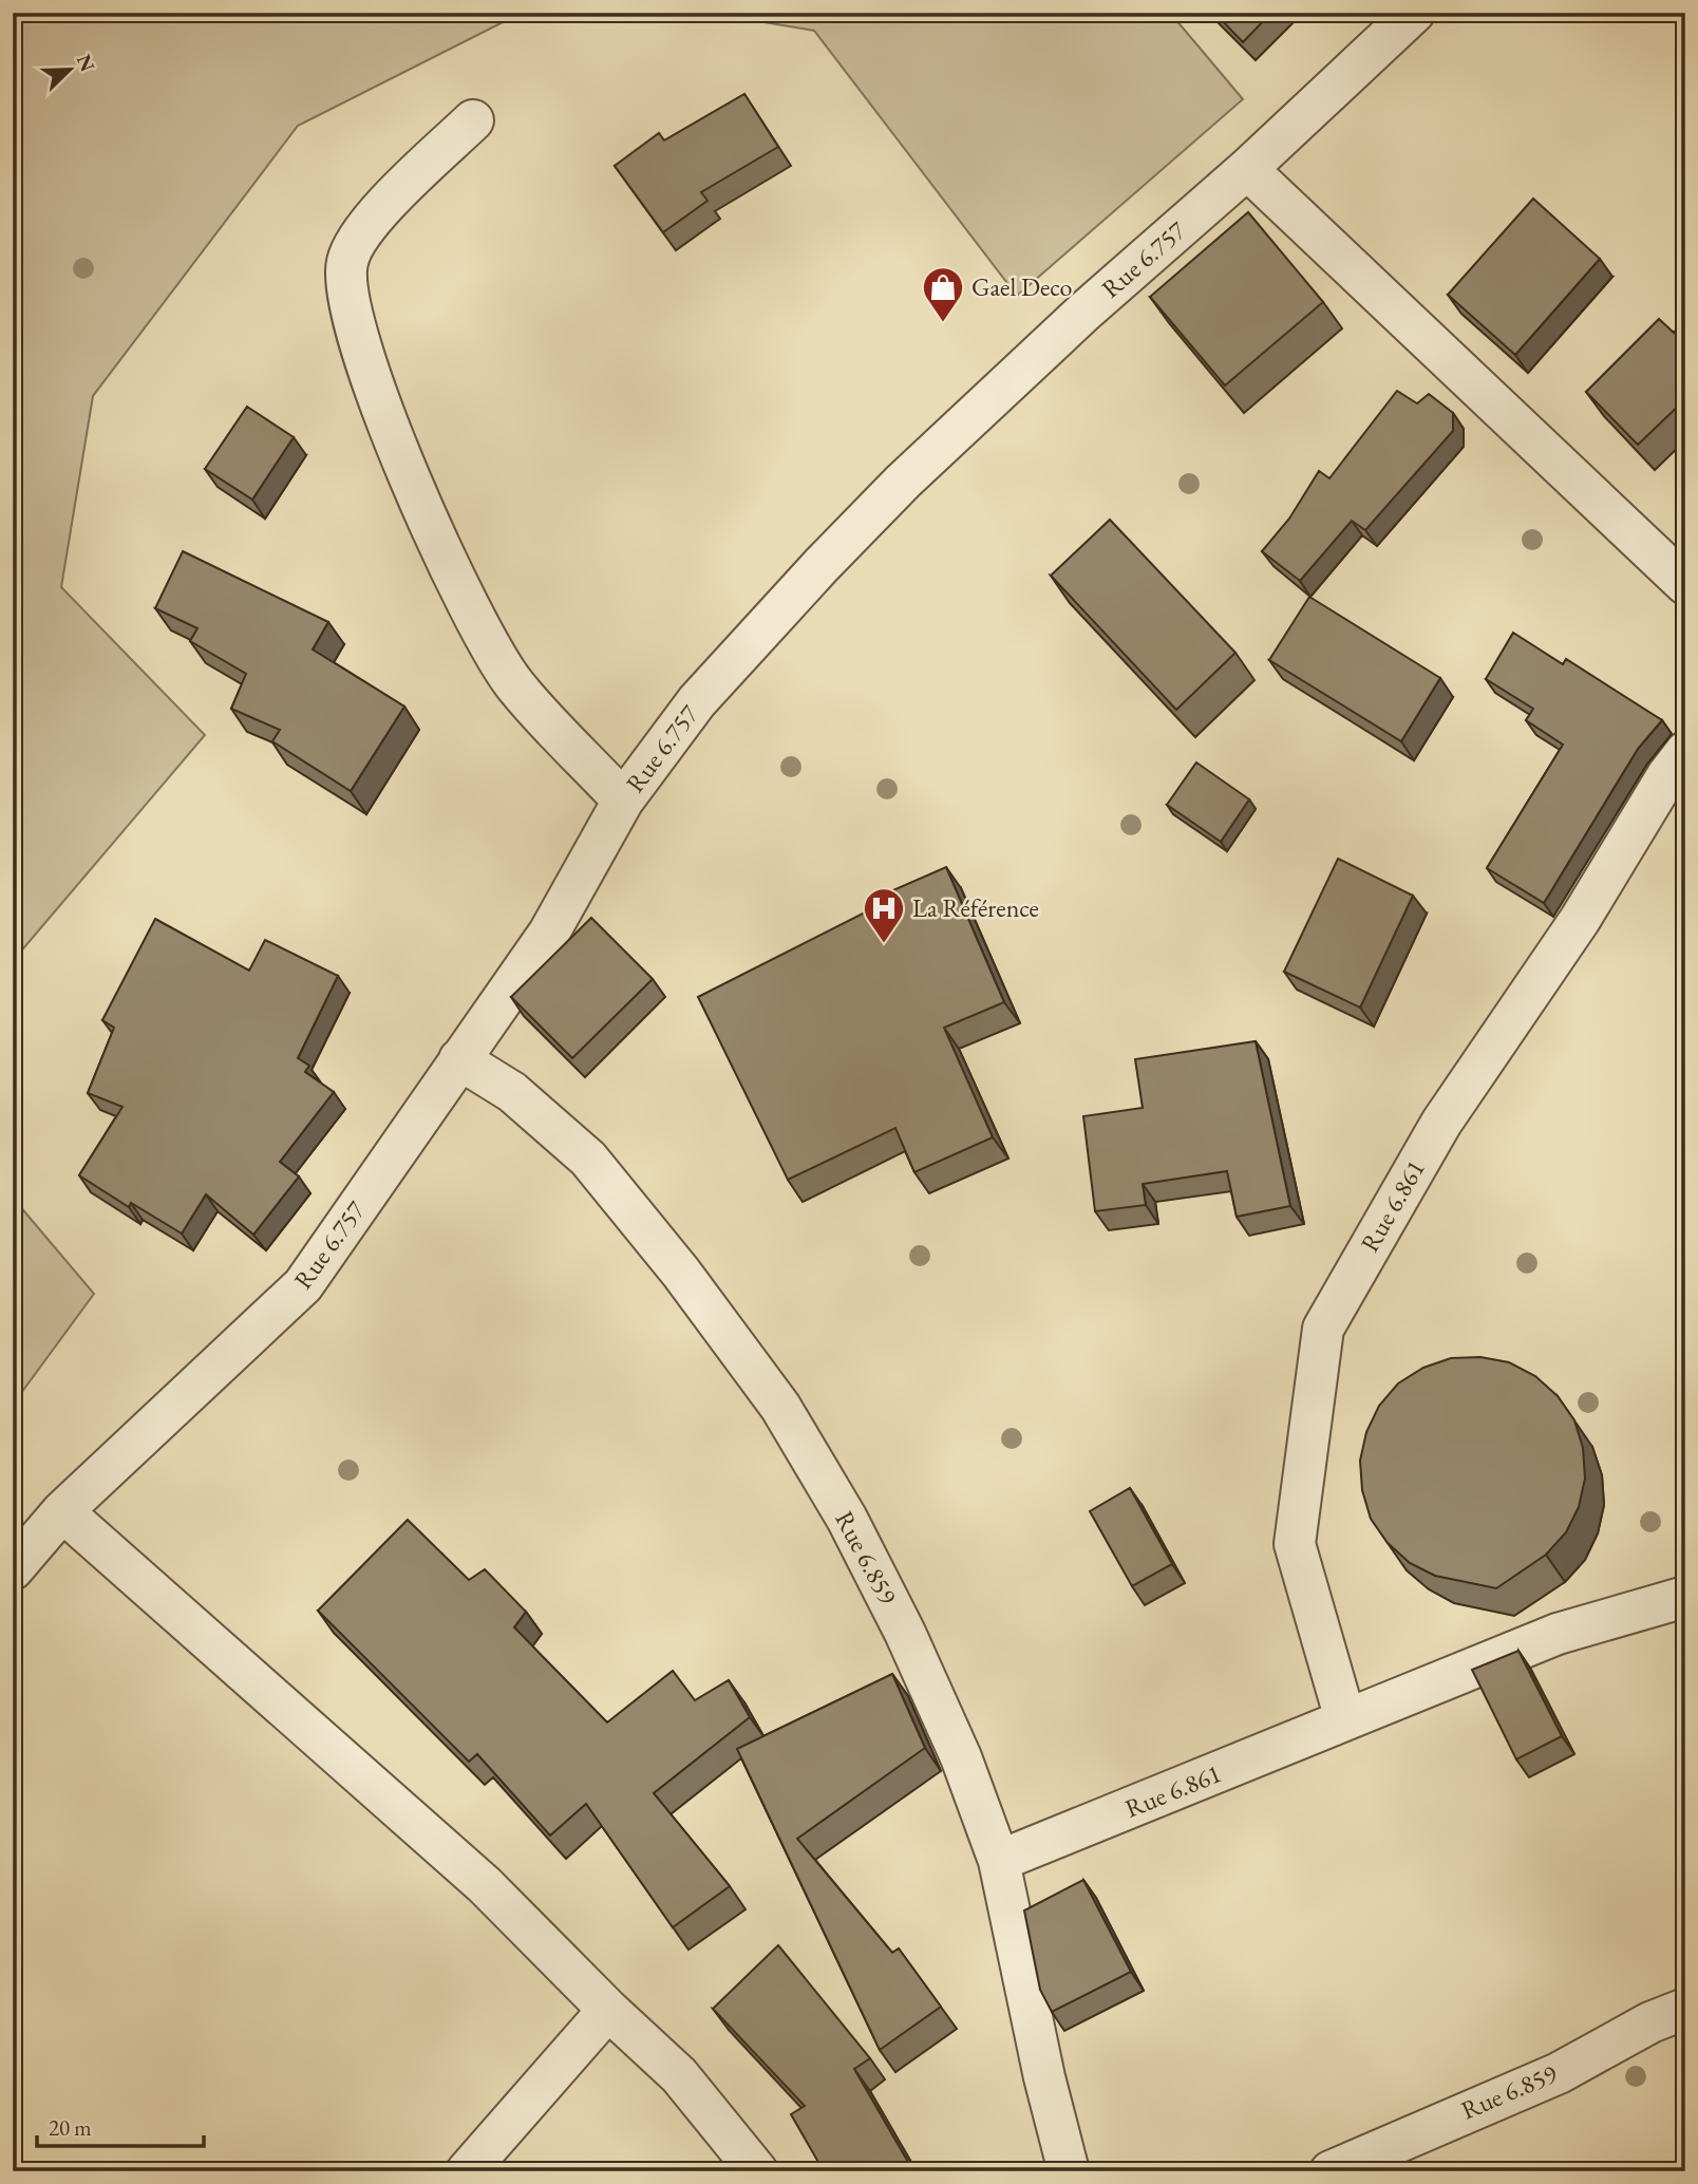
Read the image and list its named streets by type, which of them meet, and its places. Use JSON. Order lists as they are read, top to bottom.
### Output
{
  "streets": {
    "street": ["Rue 6.757", "Rue 6.861", "Rue 6.859"]
  },
  "crossings": [
    ["Rue 6.757", "Rue 6.859"],
    ["Rue 6.861", "Rue 6.859"]
  ],
  "places": {
    "shop": ["Gael Deco"],
    "hospital": ["La Référence"]
  },
  "scale_bar": "20 m",
  "north": "top right"
}
